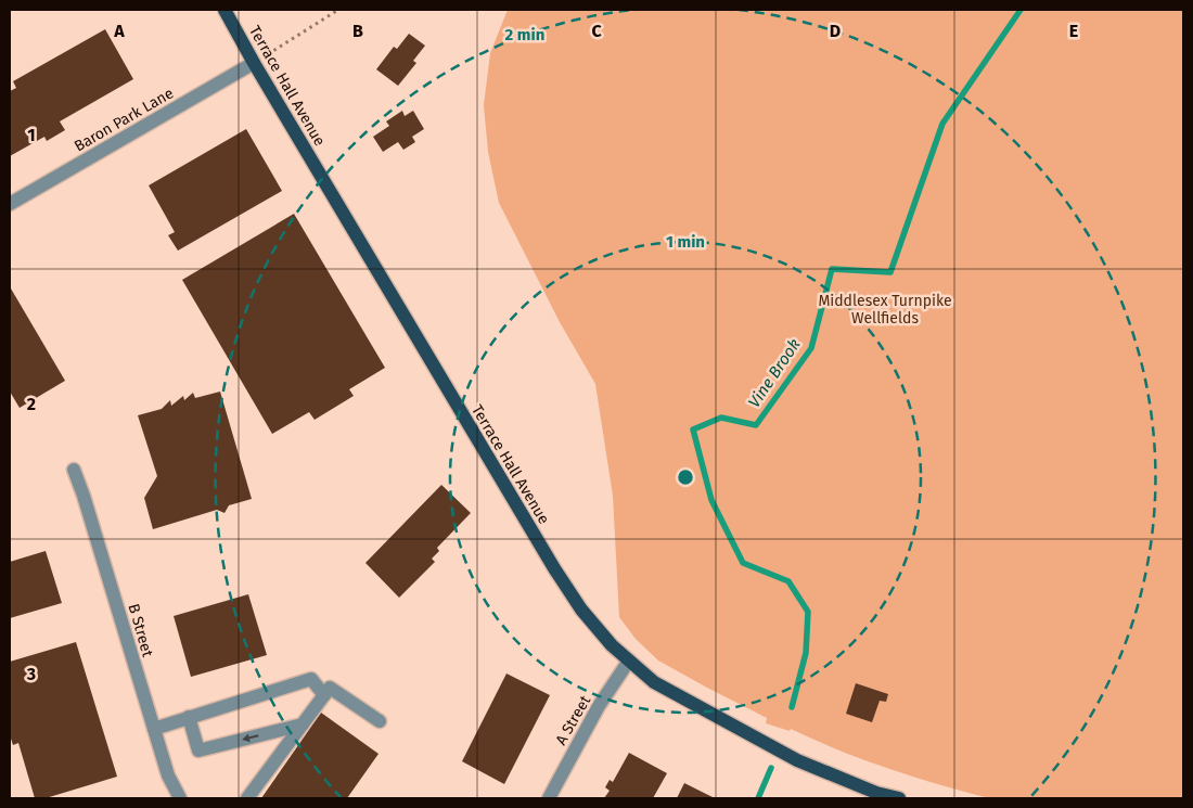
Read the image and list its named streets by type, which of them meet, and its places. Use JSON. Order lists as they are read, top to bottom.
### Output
{
  "streets": {
    "main road": ["Terrace Hall Avenue"],
    "street": ["Baron Park Lane", "B Street", "A Street"]
  },
  "crossings": [
    ["Terrace Hall Avenue", "Baron Park Lane"],
    ["Terrace Hall Avenue", "A Street"]
  ],
  "water": ["Vine Brook"],
  "parks": ["Middlesex Turnpike Wellfields"],
  "grid": {
    "columns": [
      "A",
      "B",
      "C",
      "D",
      "E"
    ],
    "rows": ["1", "2", "3"]
  },
  "rings": ["2 min", "1 min"]
}
